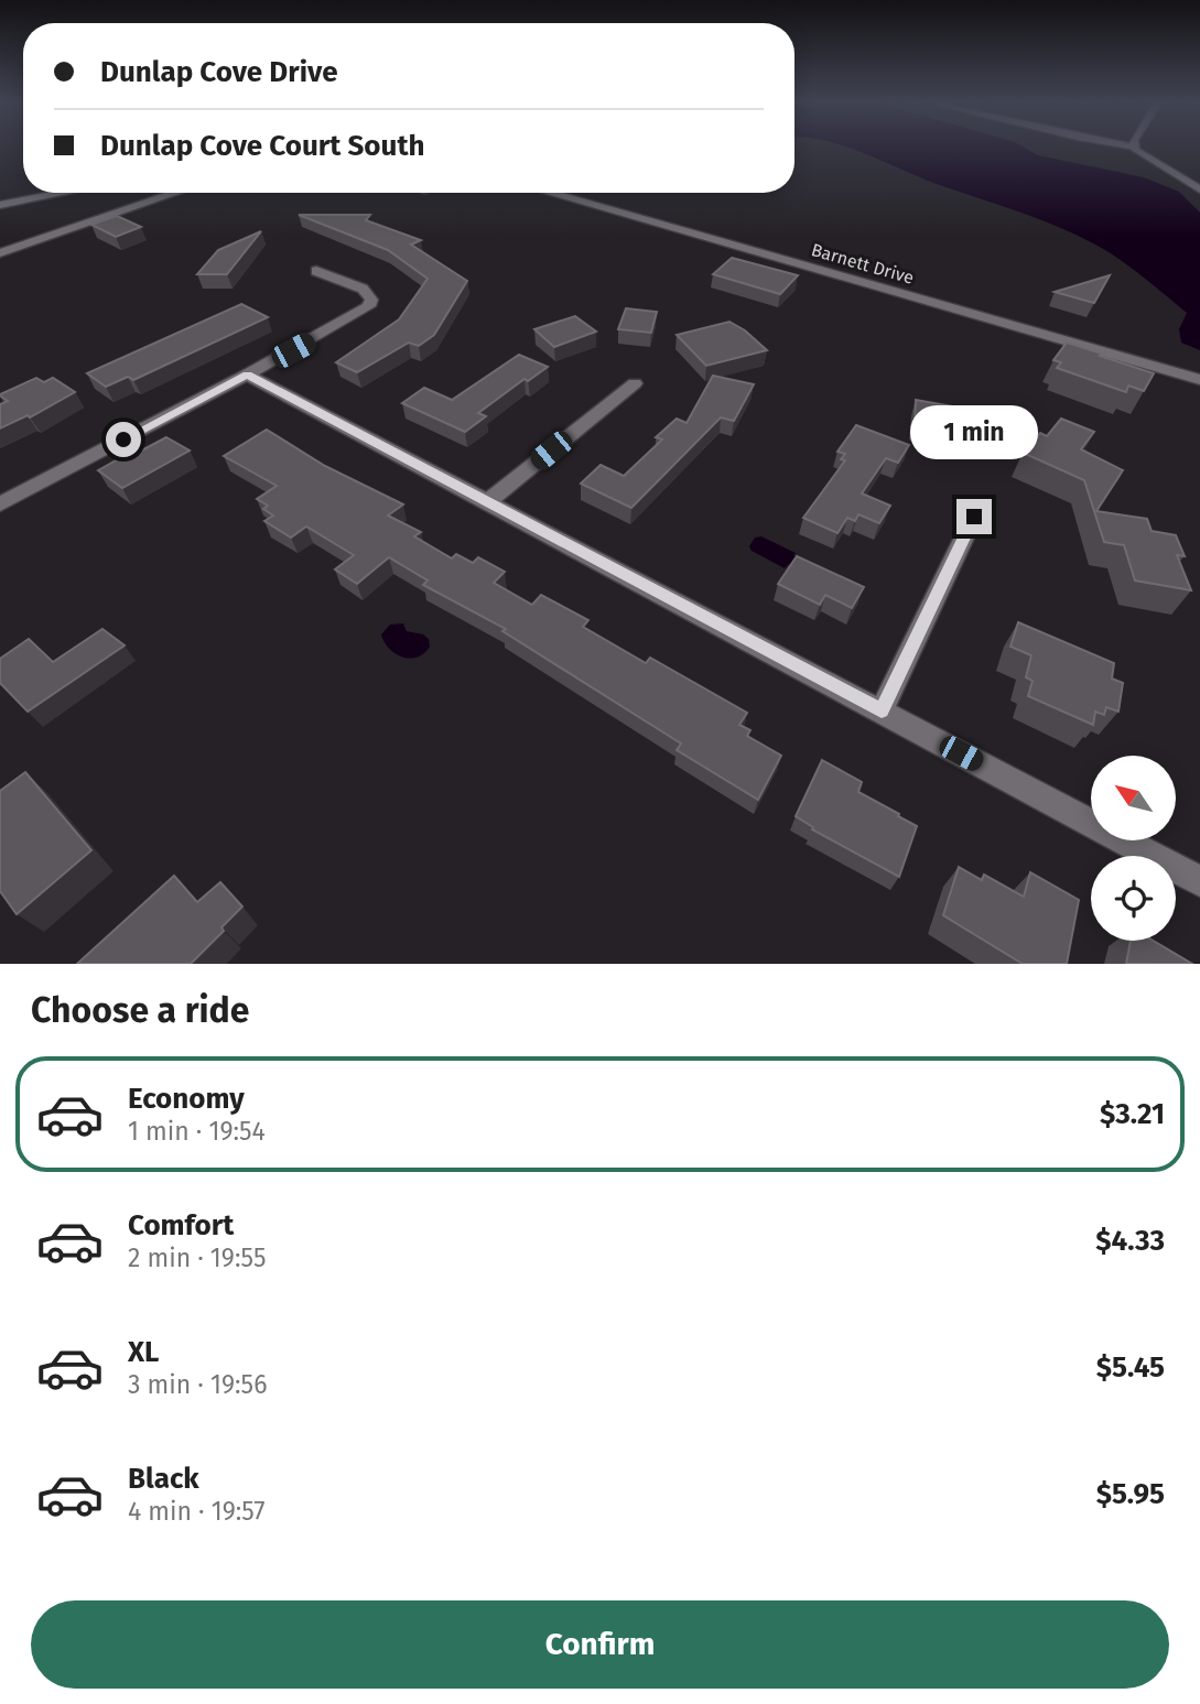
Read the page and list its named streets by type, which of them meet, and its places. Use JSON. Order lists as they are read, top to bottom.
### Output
{
  "streets": {
    "street": ["Barnett Drive"]
  },
  "north": "top left",
  "page": {
    "banner": ["Dunlap Cove Drive", "Dunlap Cove Court South"],
    "bubble": "1 min",
    "heading": "Choose a ride",
    "list": [
      {
        "name": "Economy",
        "note": "1 min · 19:54",
        "value": "$3.21"
      },
      {
        "name": "Comfort",
        "note": "2 min · 19:55",
        "value": "$4.33"
      },
      {
        "name": "XL",
        "note": "3 min · 19:56",
        "value": "$5.45"
      },
      {
        "name": "Black",
        "note": "4 min · 19:57",
        "value": "$5.95"
      }
    ],
    "buttons": "Confirm"
  }
}
